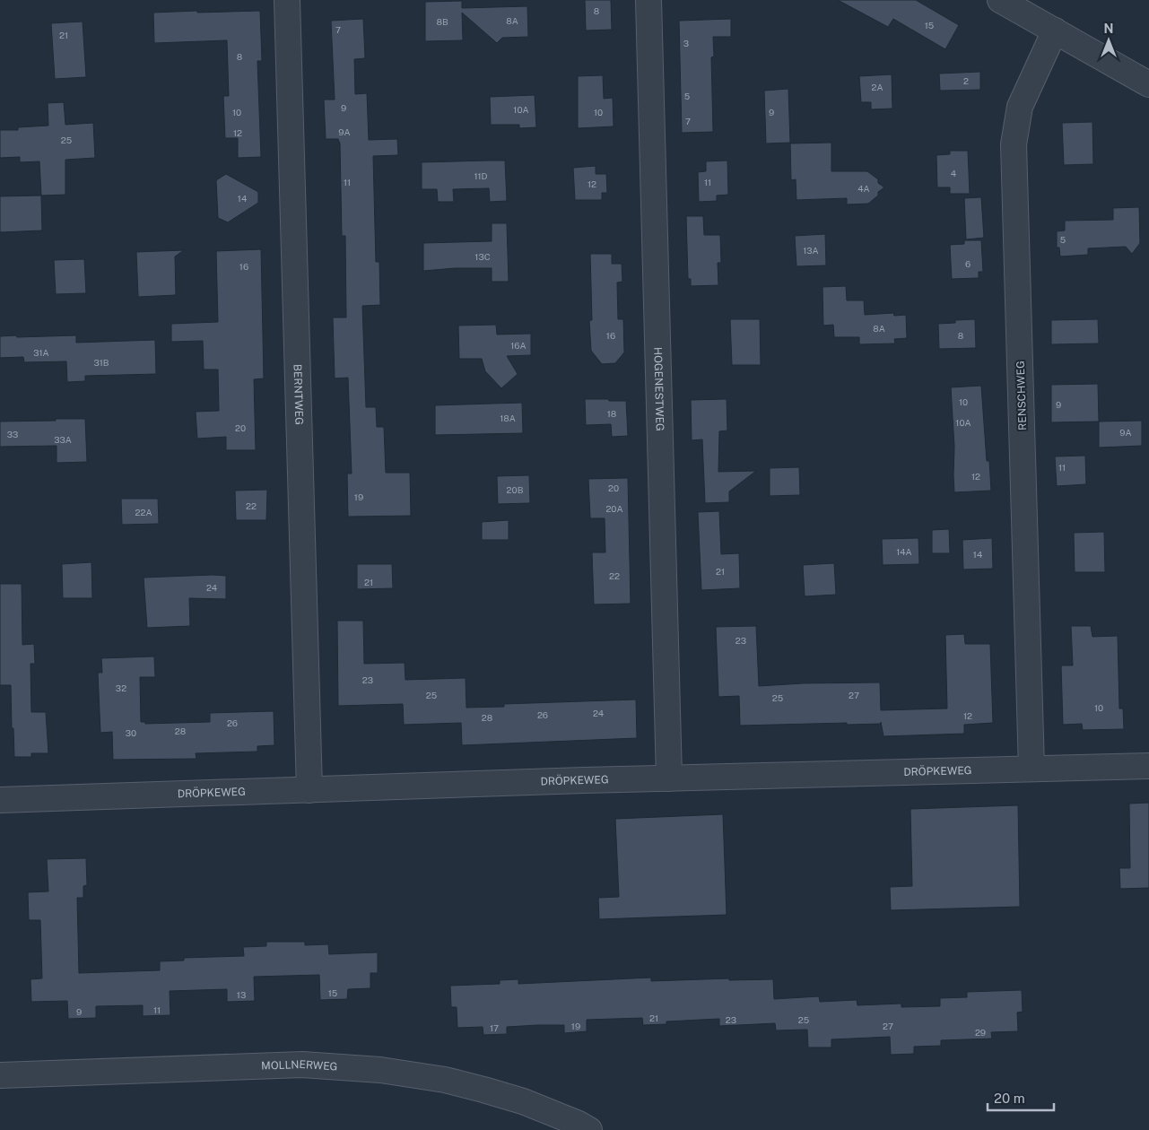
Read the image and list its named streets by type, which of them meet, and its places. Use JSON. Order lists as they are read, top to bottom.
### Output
{
  "streets": {
    "street": [
      "HOGENESTWEG",
      "BERNTWEG",
      "RENSCHWEG",
      "DRÖPKEWEG",
      "MOLLNERWEG"
    ]
  },
  "crossings": [
    ["HOGENESTWEG", "DRÖPKEWEG"],
    ["BERNTWEG", "DRÖPKEWEG"],
    ["RENSCHWEG", "DRÖPKEWEG"]
  ],
  "house_numbers": [
    "8",
    "8A",
    "8B",
    "15",
    "7",
    "21",
    "3",
    "8",
    "2",
    "2A",
    "5",
    "9",
    "10A",
    "10",
    "10",
    "9",
    "7",
    "9A",
    "12",
    "25",
    "4",
    "11D",
    "11",
    "11",
    "12",
    "4A",
    "14",
    "5",
    "13A",
    "13C",
    "6",
    "16",
    "8A",
    "16",
    "8",
    "16A",
    "31A",
    "31B",
    "10",
    "9",
    "18",
    "18A",
    "10A",
    "20",
    "9A",
    "33",
    "33A",
    "11",
    "12",
    "20",
    "20B",
    "19",
    "22",
    "20A",
    "22A",
    "14A",
    "14",
    "21",
    "22",
    "21",
    "24",
    "23",
    "23",
    "32",
    "25",
    "27",
    "25",
    "10",
    "24",
    "26",
    "12",
    "28",
    "26",
    "28",
    "30",
    "15",
    "13",
    "11",
    "9",
    "21",
    "23",
    "25",
    "19",
    "27",
    "17",
    "29"
  ],
  "scale_bar": "20 m",
  "north": "top"
}
